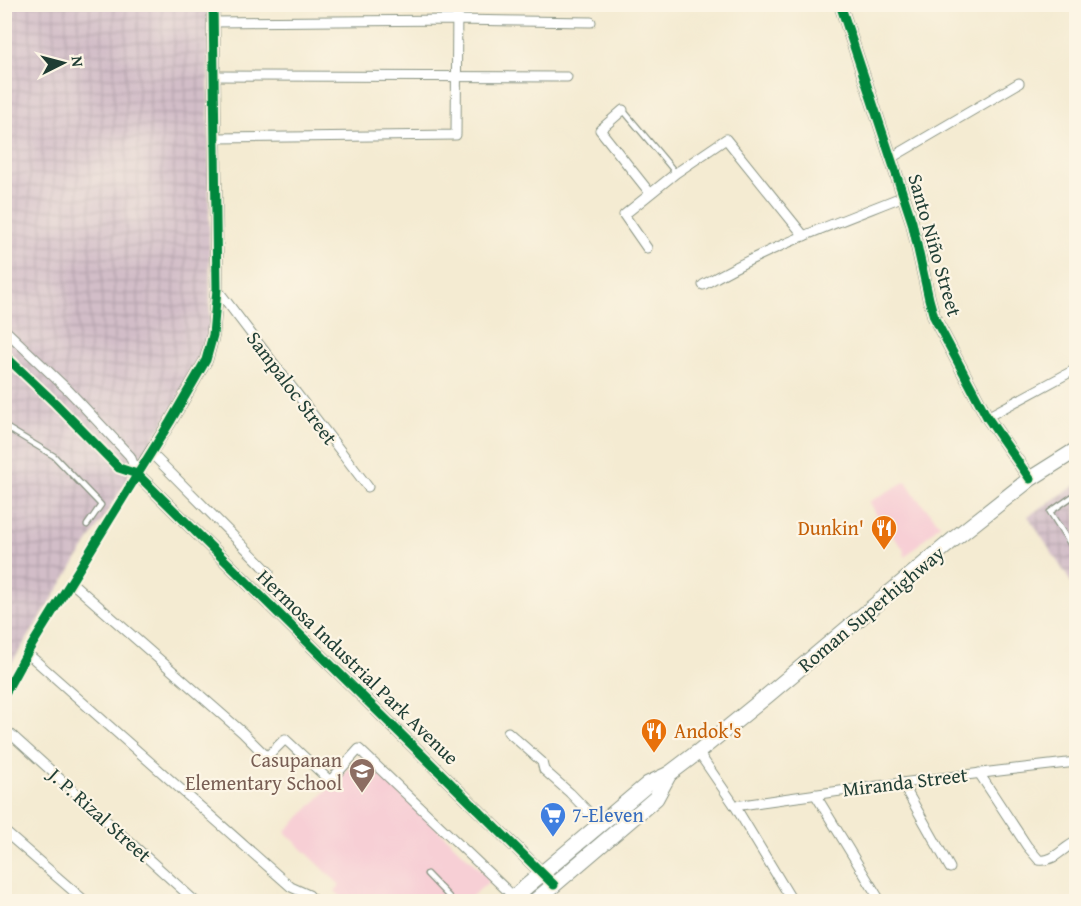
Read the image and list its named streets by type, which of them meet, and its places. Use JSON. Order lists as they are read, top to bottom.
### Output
{
  "streets": {
    "main road": ["Roman Superhighway"],
    "street": [
      "Santo Niño Street",
      "Sampaloc Street",
      "Hermosa Industrial Park Avenue",
      "Miranda Street",
      "J. P. Rizal Street"
    ]
  },
  "crossings": [
    ["Santo Niño Street", "Roman Superhighway"],
    ["Roman Superhighway", "Hermosa Industrial Park Avenue"]
  ],
  "places": {
    "restaurant": ["Dunkin'", "Andok's"],
    "school or university": ["Casupanan Elementary School"],
    "supermarket": ["7-Eleven"]
  },
  "north": "right"
}
